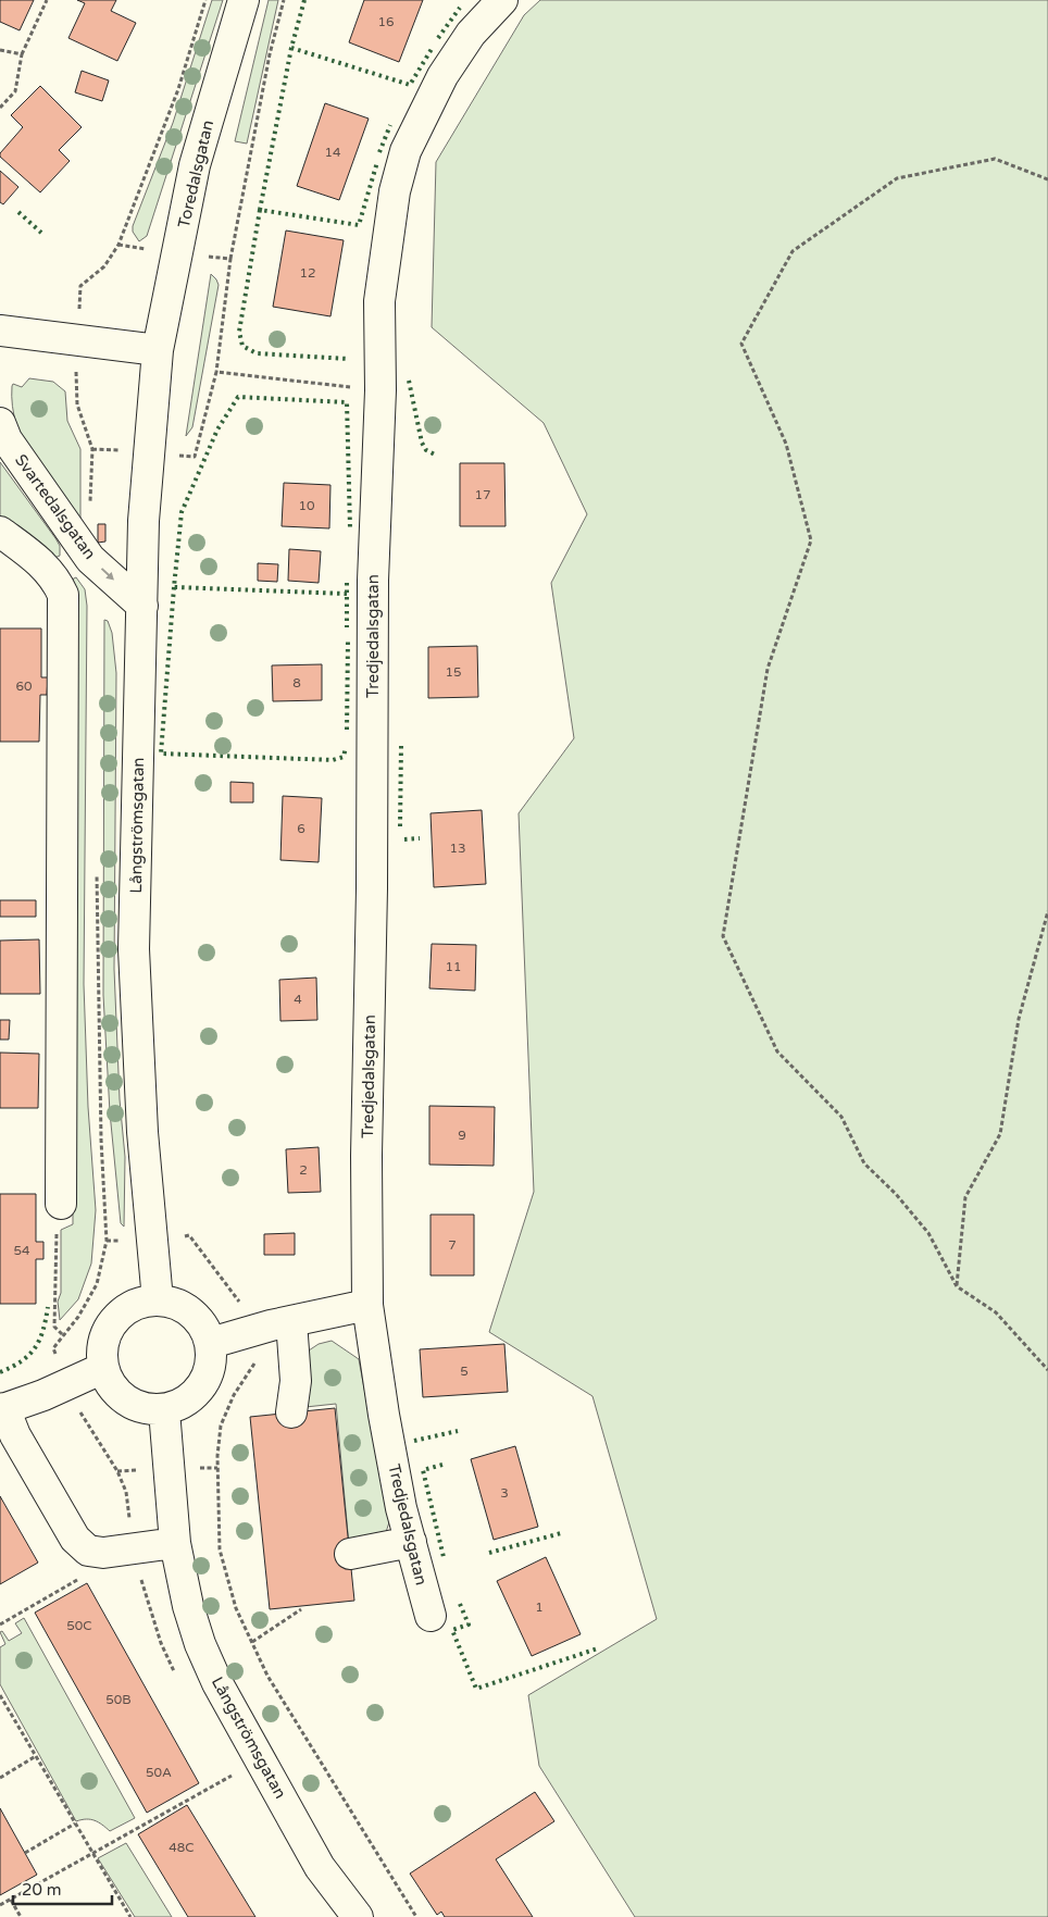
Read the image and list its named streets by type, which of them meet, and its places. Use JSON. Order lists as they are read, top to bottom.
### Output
{
  "streets": {
    "street": [
      "Toredalsgatan",
      "Svartedalsgatan",
      "Tredjedalsgatan",
      "Långströmsgatan"
    ]
  },
  "crossings": [
    ["Toredalsgatan", "Långströmsgatan"],
    ["Svartedalsgatan", "Långströmsgatan"]
  ],
  "one_way": ["Svartedalsgatan"],
  "house_numbers": [
    "16",
    "14",
    "12",
    "17",
    "10",
    "15",
    "8",
    "60",
    "6",
    "13",
    "11",
    "4",
    "9",
    "2",
    "7",
    "54",
    "5",
    "3",
    "1",
    "50C",
    "50B",
    "50A",
    "48C"
  ],
  "scale_bar": "20 m"
}
